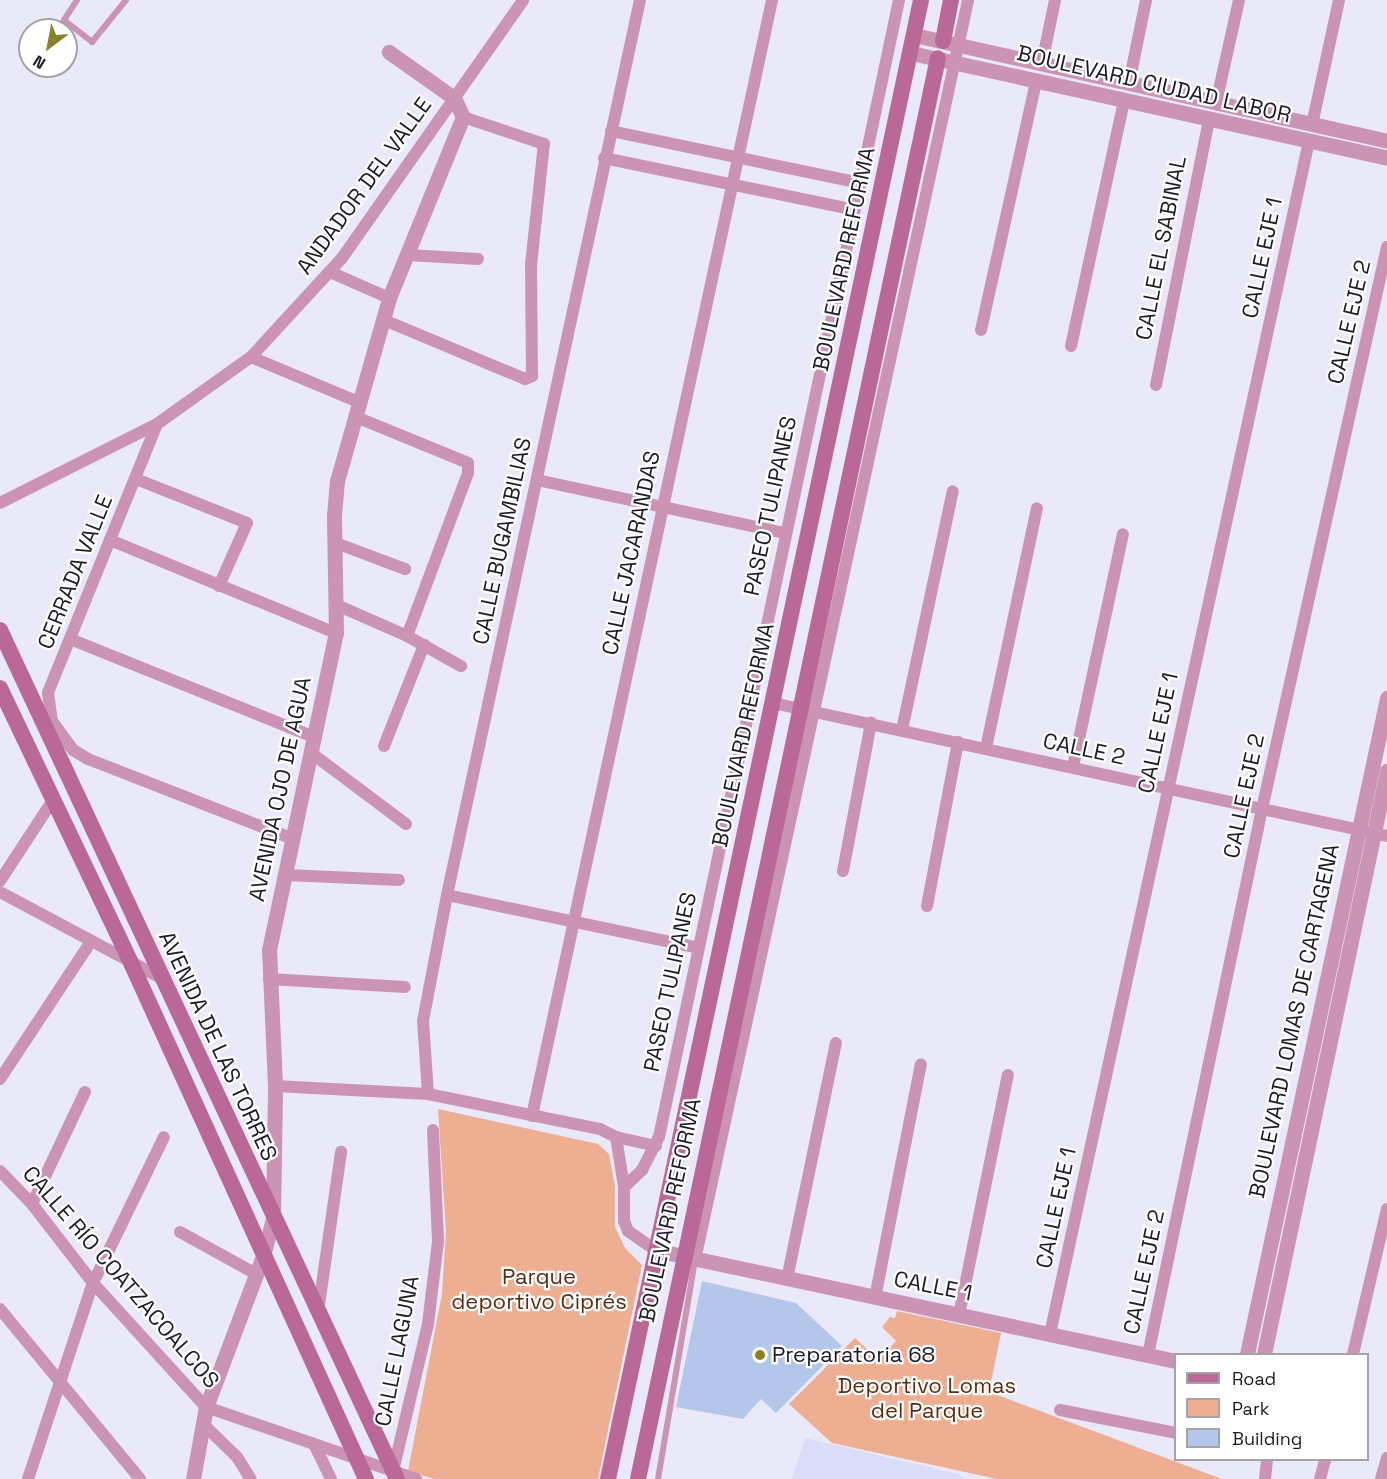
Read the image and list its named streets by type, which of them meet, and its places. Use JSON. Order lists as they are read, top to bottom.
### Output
{
  "streets": {
    "main road": ["BOULEVARD REFORMA", "AVENIDA DE LAS TORRES"],
    "street": [
      "BOULEVARD CIUDAD LABOR",
      "ANDADOR DEL VALLE",
      "CALLE EL SABINAL",
      "CALLE EJE 1",
      "CALLE EJE 2",
      "PASEO TULIPANES",
      "CALLE BUGAMBILIAS",
      "CALLE JACARANDAS",
      "CERRADA VALLE",
      "CALLE 2",
      "AVENIDA OJO DE AGUA",
      "BOULEVARD LOMAS DE CARTAGENA",
      "CALLE RÍO COATZACOALCOS",
      "CALLE 1",
      "CALLE LAGUNA"
    ]
  },
  "crossings": [
    ["BOULEVARD CIUDAD LABOR", "CALLE EL SABINAL"],
    ["BOULEVARD CIUDAD LABOR", "CALLE EJE 1"],
    ["BOULEVARD CIUDAD LABOR", "BOULEVARD REFORMA"],
    ["ANDADOR DEL VALLE", "CERRADA VALLE"],
    ["CALLE EJE 1", "CALLE 2"],
    ["CALLE EJE 1", "CALLE 1"],
    ["BOULEVARD REFORMA", "CALLE 2"],
    ["BOULEVARD REFORMA", "CALLE 1"],
    ["CALLE EJE 2", "CALLE 2"],
    ["CALLE EJE 2", "CALLE 1"],
    ["CERRADA VALLE", "AVENIDA OJO DE AGUA"],
    ["CALLE 2", "BOULEVARD LOMAS DE CARTAGENA"],
    ["AVENIDA OJO DE AGUA", "AVENIDA DE LAS TORRES"],
    ["AVENIDA OJO DE AGUA", "CALLE RÍO COATZACOALCOS"],
    ["AVENIDA DE LAS TORRES", "CALLE RÍO COATZACOALCOS"],
    ["AVENIDA DE LAS TORRES", "CALLE LAGUNA"],
    ["CALLE RÍO COATZACOALCOS", "CALLE LAGUNA"]
  ],
  "parks": ["Parque deportivo Ciprés", "Deportivo Lomas del Parque"],
  "places": ["Preparatoria 68"],
  "legend": ["Road", "Park", "Building"],
  "north": "bottom left"
}
